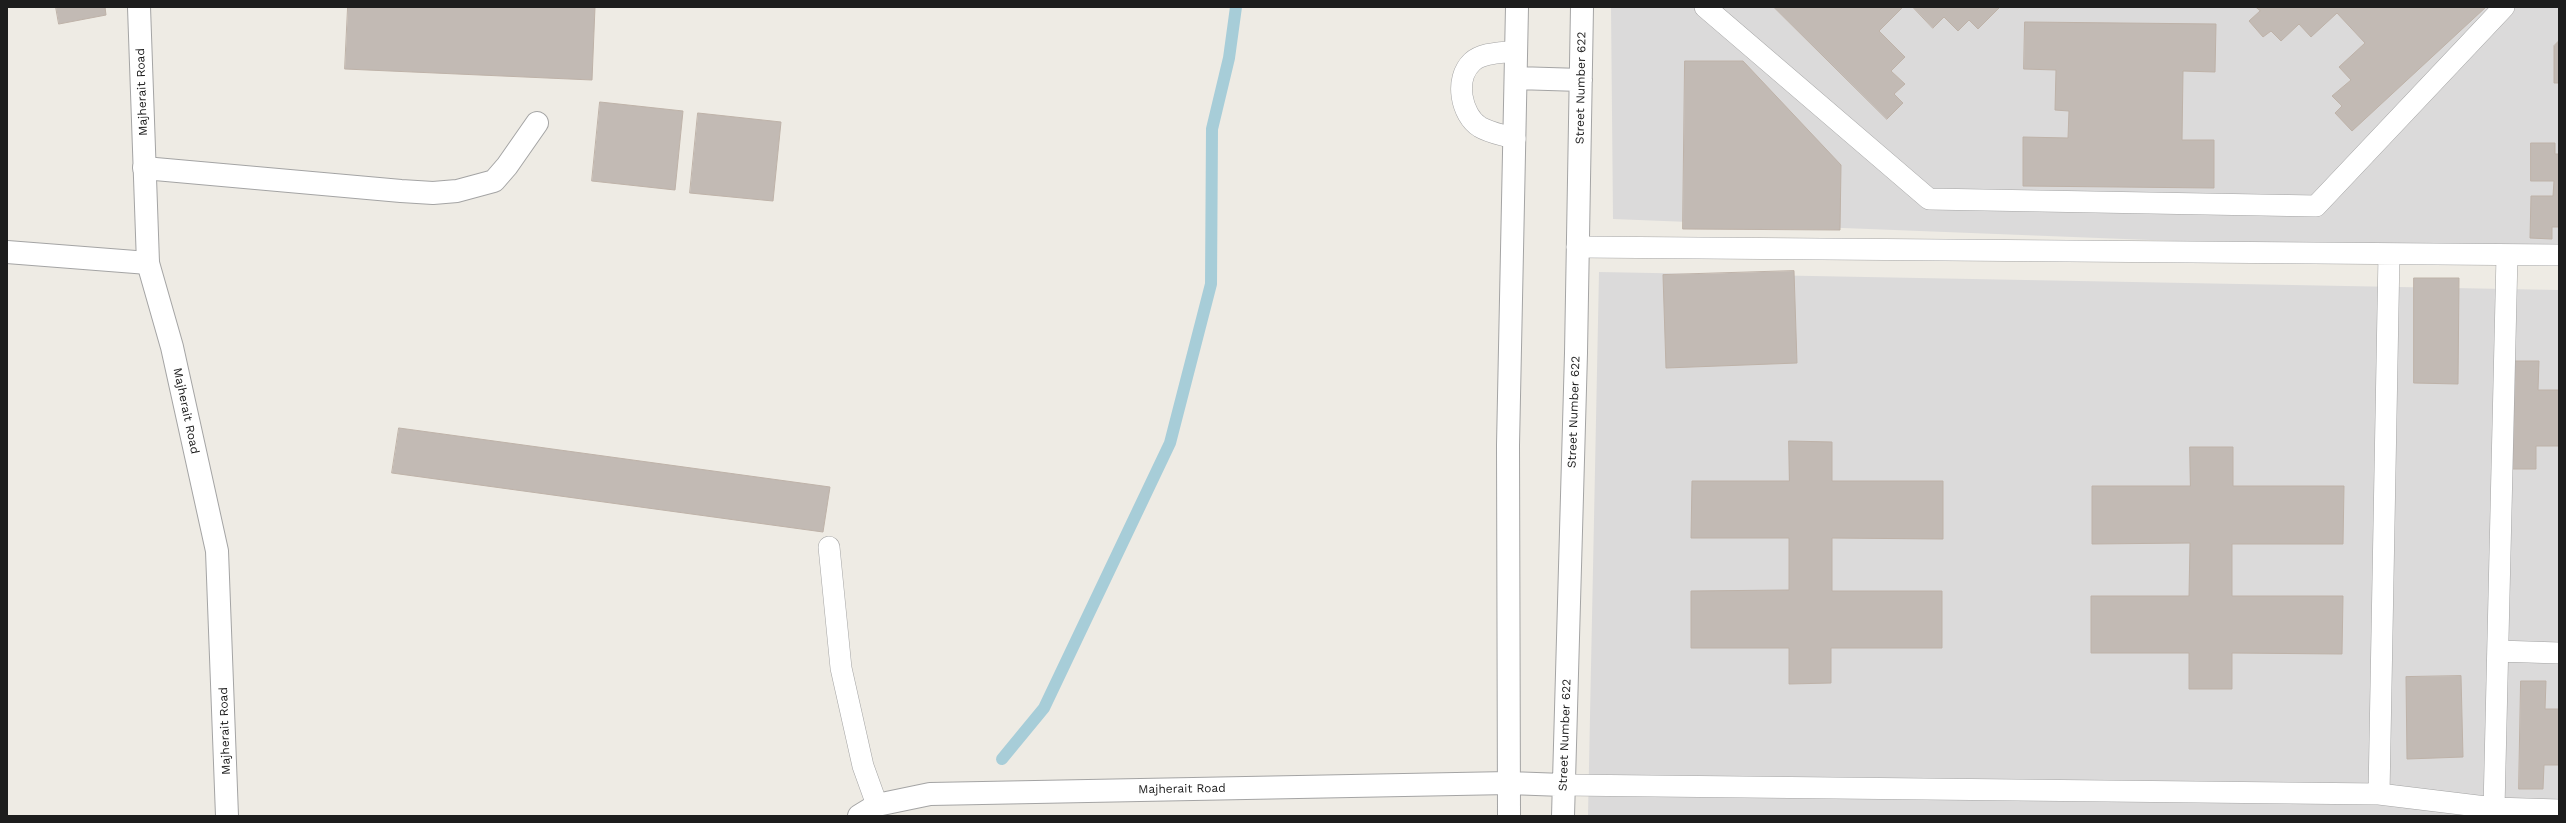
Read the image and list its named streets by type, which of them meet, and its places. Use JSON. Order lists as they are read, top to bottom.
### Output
{
  "streets": {
    "street": ["Street Number 622", "Majherait Road"]
  },
  "crossings": [
    ["Street Number 622", "Majherait Road"]
  ]
}
